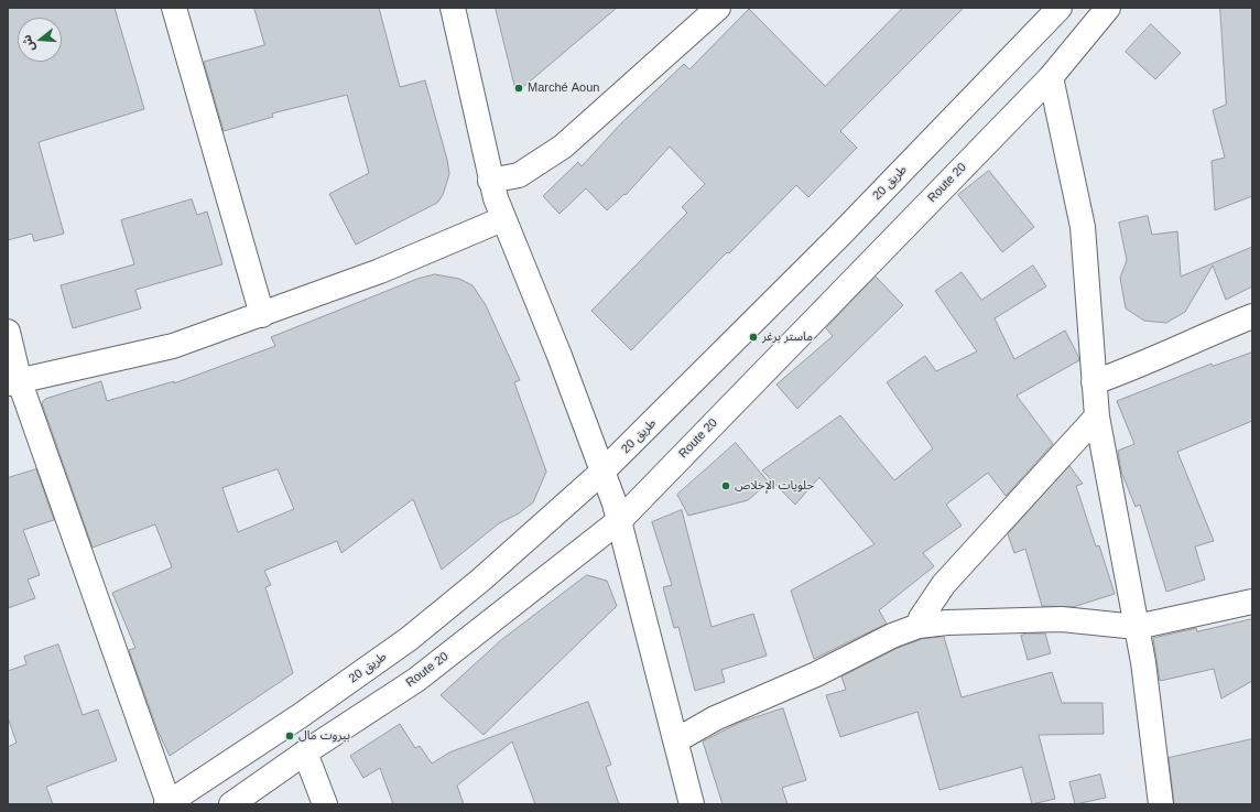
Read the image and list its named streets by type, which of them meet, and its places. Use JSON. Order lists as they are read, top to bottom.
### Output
{
  "streets": {
    "street": ["طريق 20", "Route 20"]
  },
  "places": [
    "Marché Aoun",
    "ماستر برغر",
    "حلويات الإخلاص",
    "بیروت مال"
  ],
  "north": "left"
}
